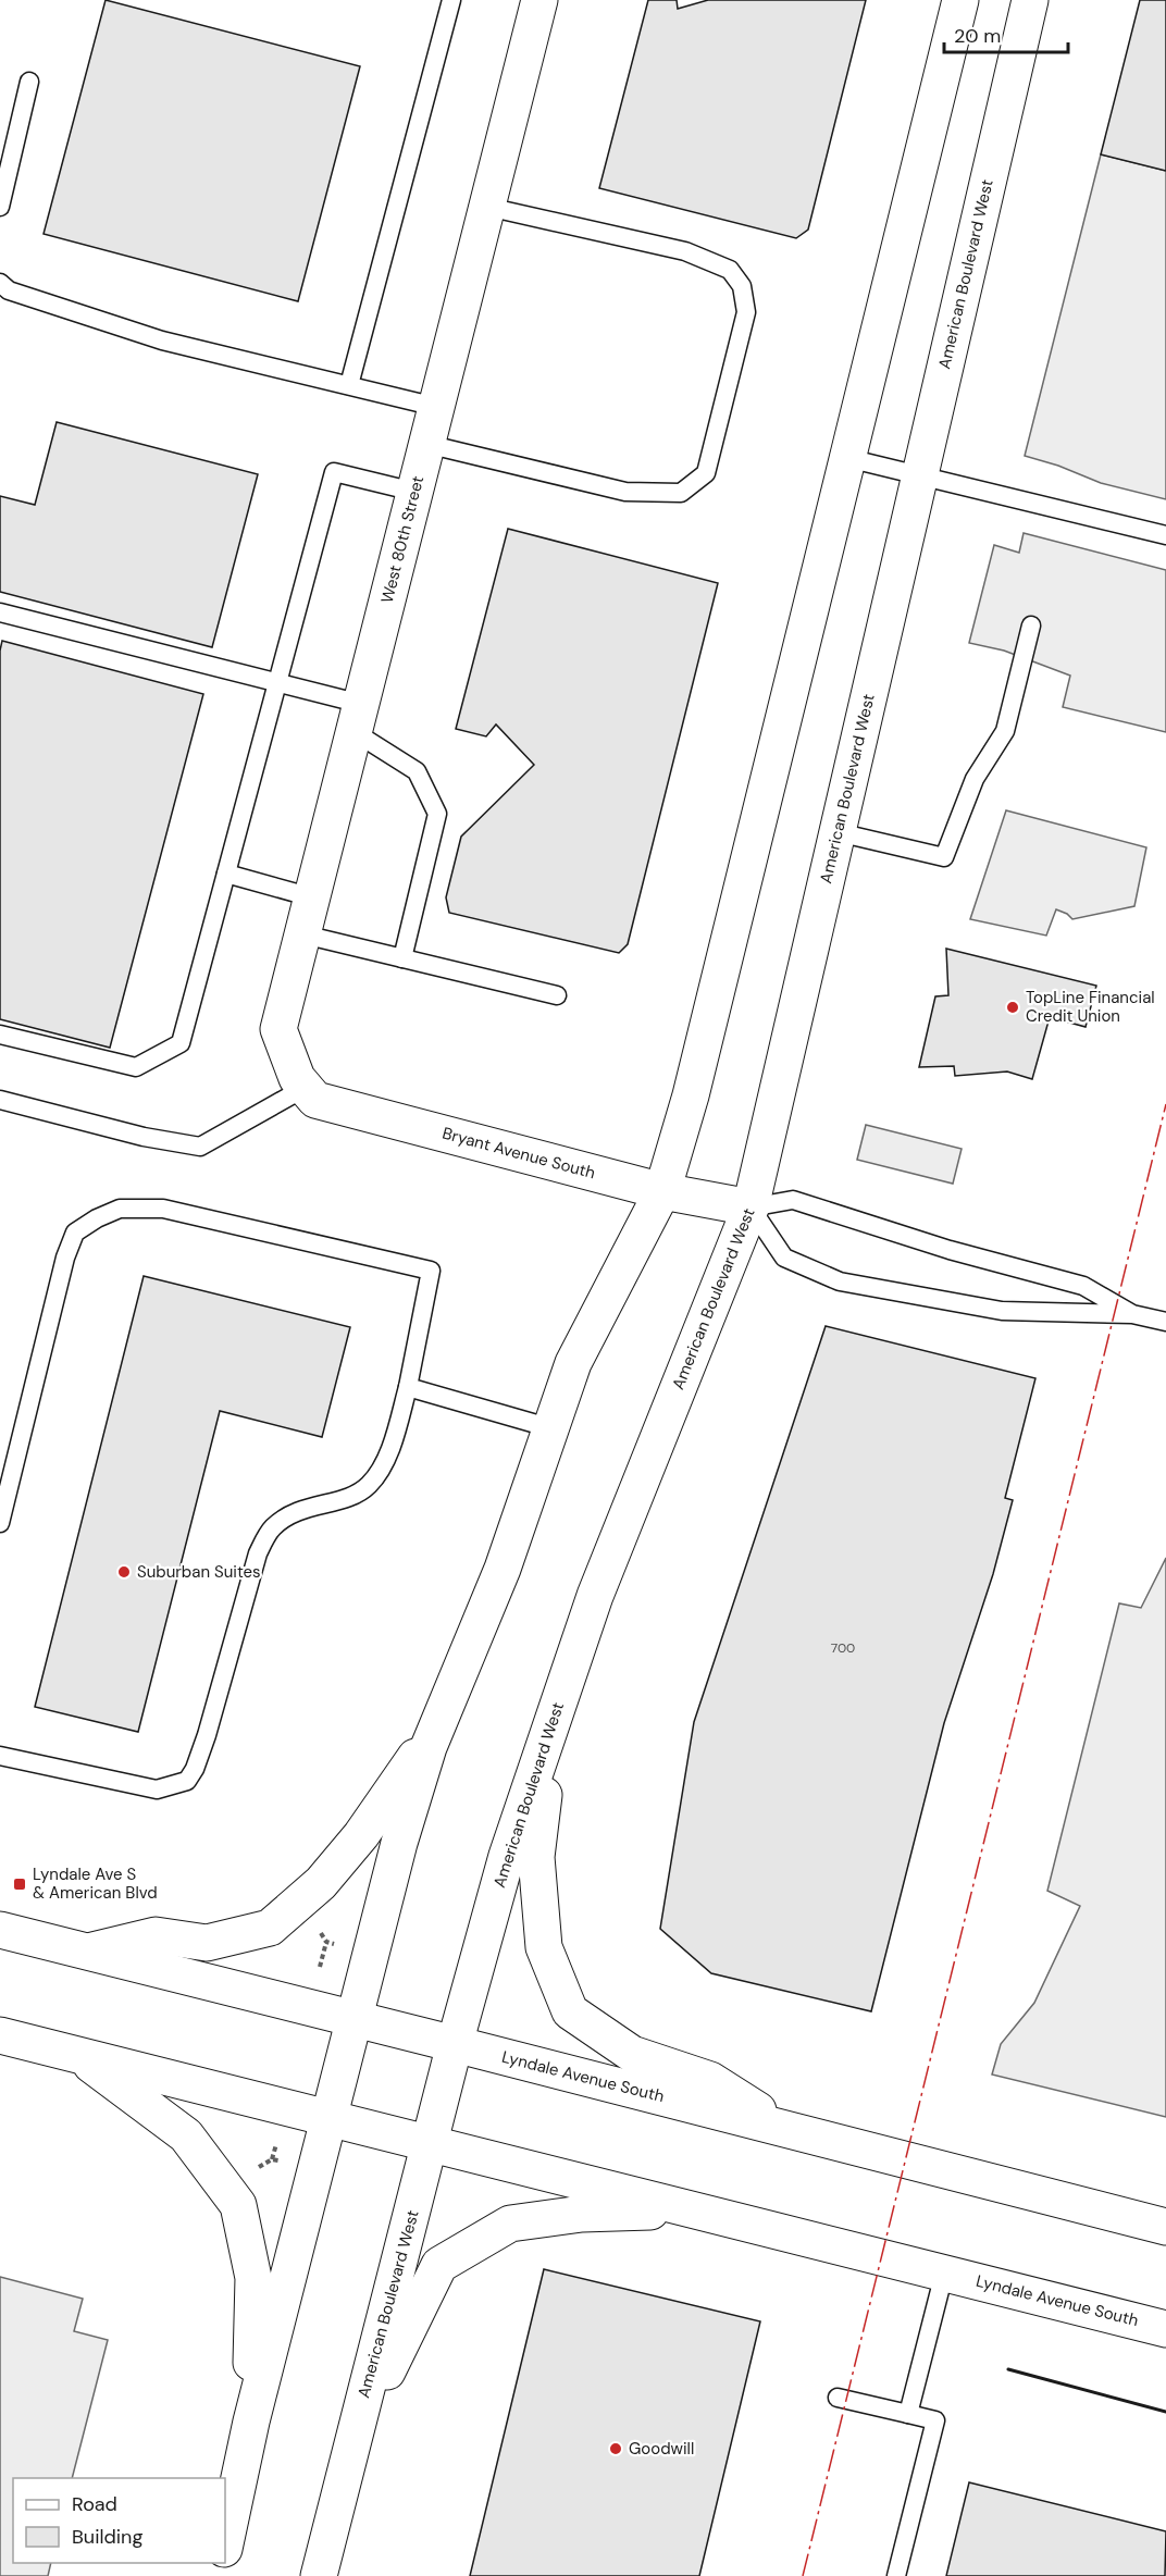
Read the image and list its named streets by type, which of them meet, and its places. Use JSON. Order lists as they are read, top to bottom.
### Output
{
  "streets": {
    "main road": [
      "American Boulevard West",
      "West 80th Street",
      "Bryant Avenue South",
      "Lyndale Avenue South"
    ]
  },
  "crossings": [
    ["American Boulevard West", "Bryant Avenue South"],
    ["American Boulevard West", "Lyndale Avenue South"],
    ["West 80th Street", "Bryant Avenue South"]
  ],
  "places": {
    "other": ["TopLine Financial Credit Union", "Suburban Suites", "Goodwill"],
    "transit": ["Lyndale Ave S & American Blvd"]
  },
  "house_numbers": ["700"],
  "legend": ["Road", "Building"],
  "scale_bar": "20 m"
}
